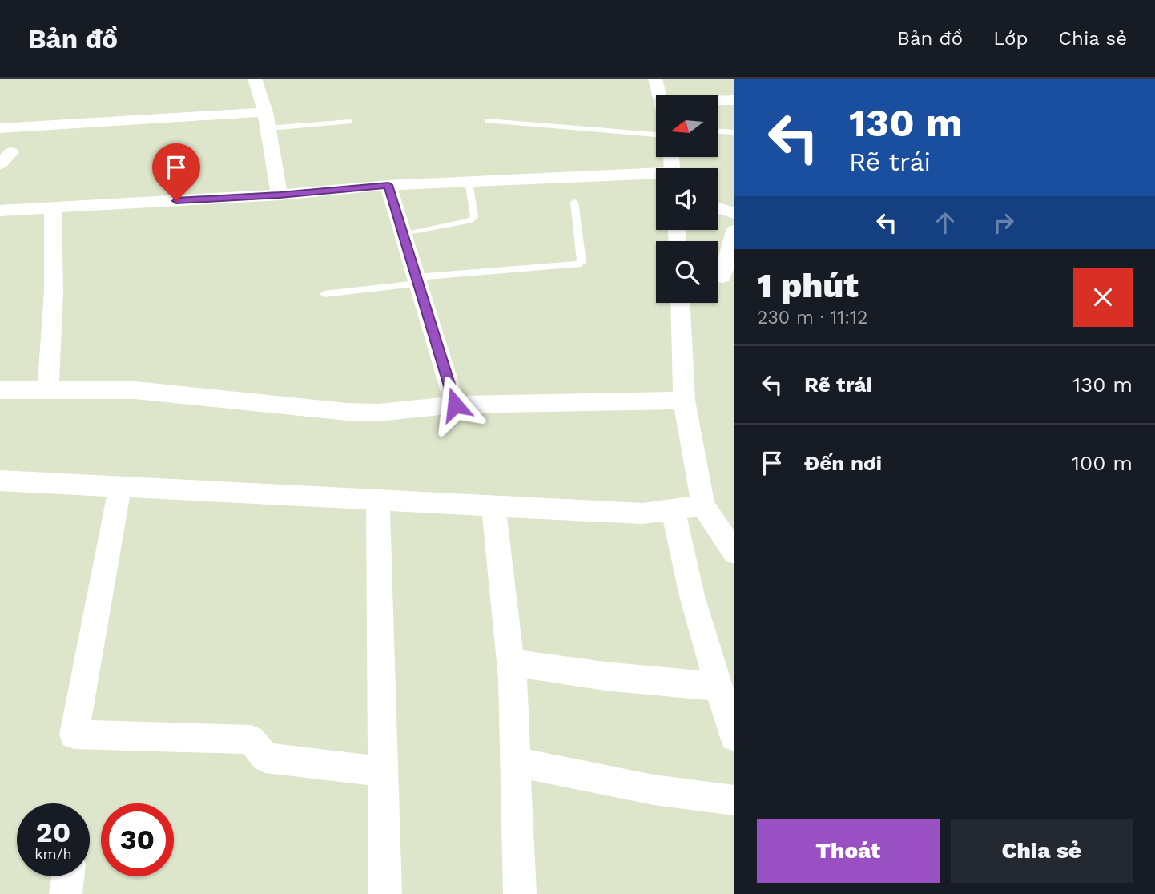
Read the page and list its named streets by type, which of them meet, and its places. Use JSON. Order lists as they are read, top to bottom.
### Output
{
  "north": "left",
  "page": {
    "header": "Bản đồ",
    "nav": ["Bản đồ", "Lớp", "Chia sẻ"],
    "turn": ["130 m", "Rẽ trái"],
    "heading": ["1 phút", "230 m · 11:12"],
    "list": [
      {
        "name": "Rẽ trái",
        "value": "130 m"
      },
      {
        "name": "Đến nơi",
        "value": "100 m"
      }
    ],
    "speed": "20 km/h",
    "limit": "30",
    "buttons": ["Thoát", "Chia sẻ"]
  }
}
